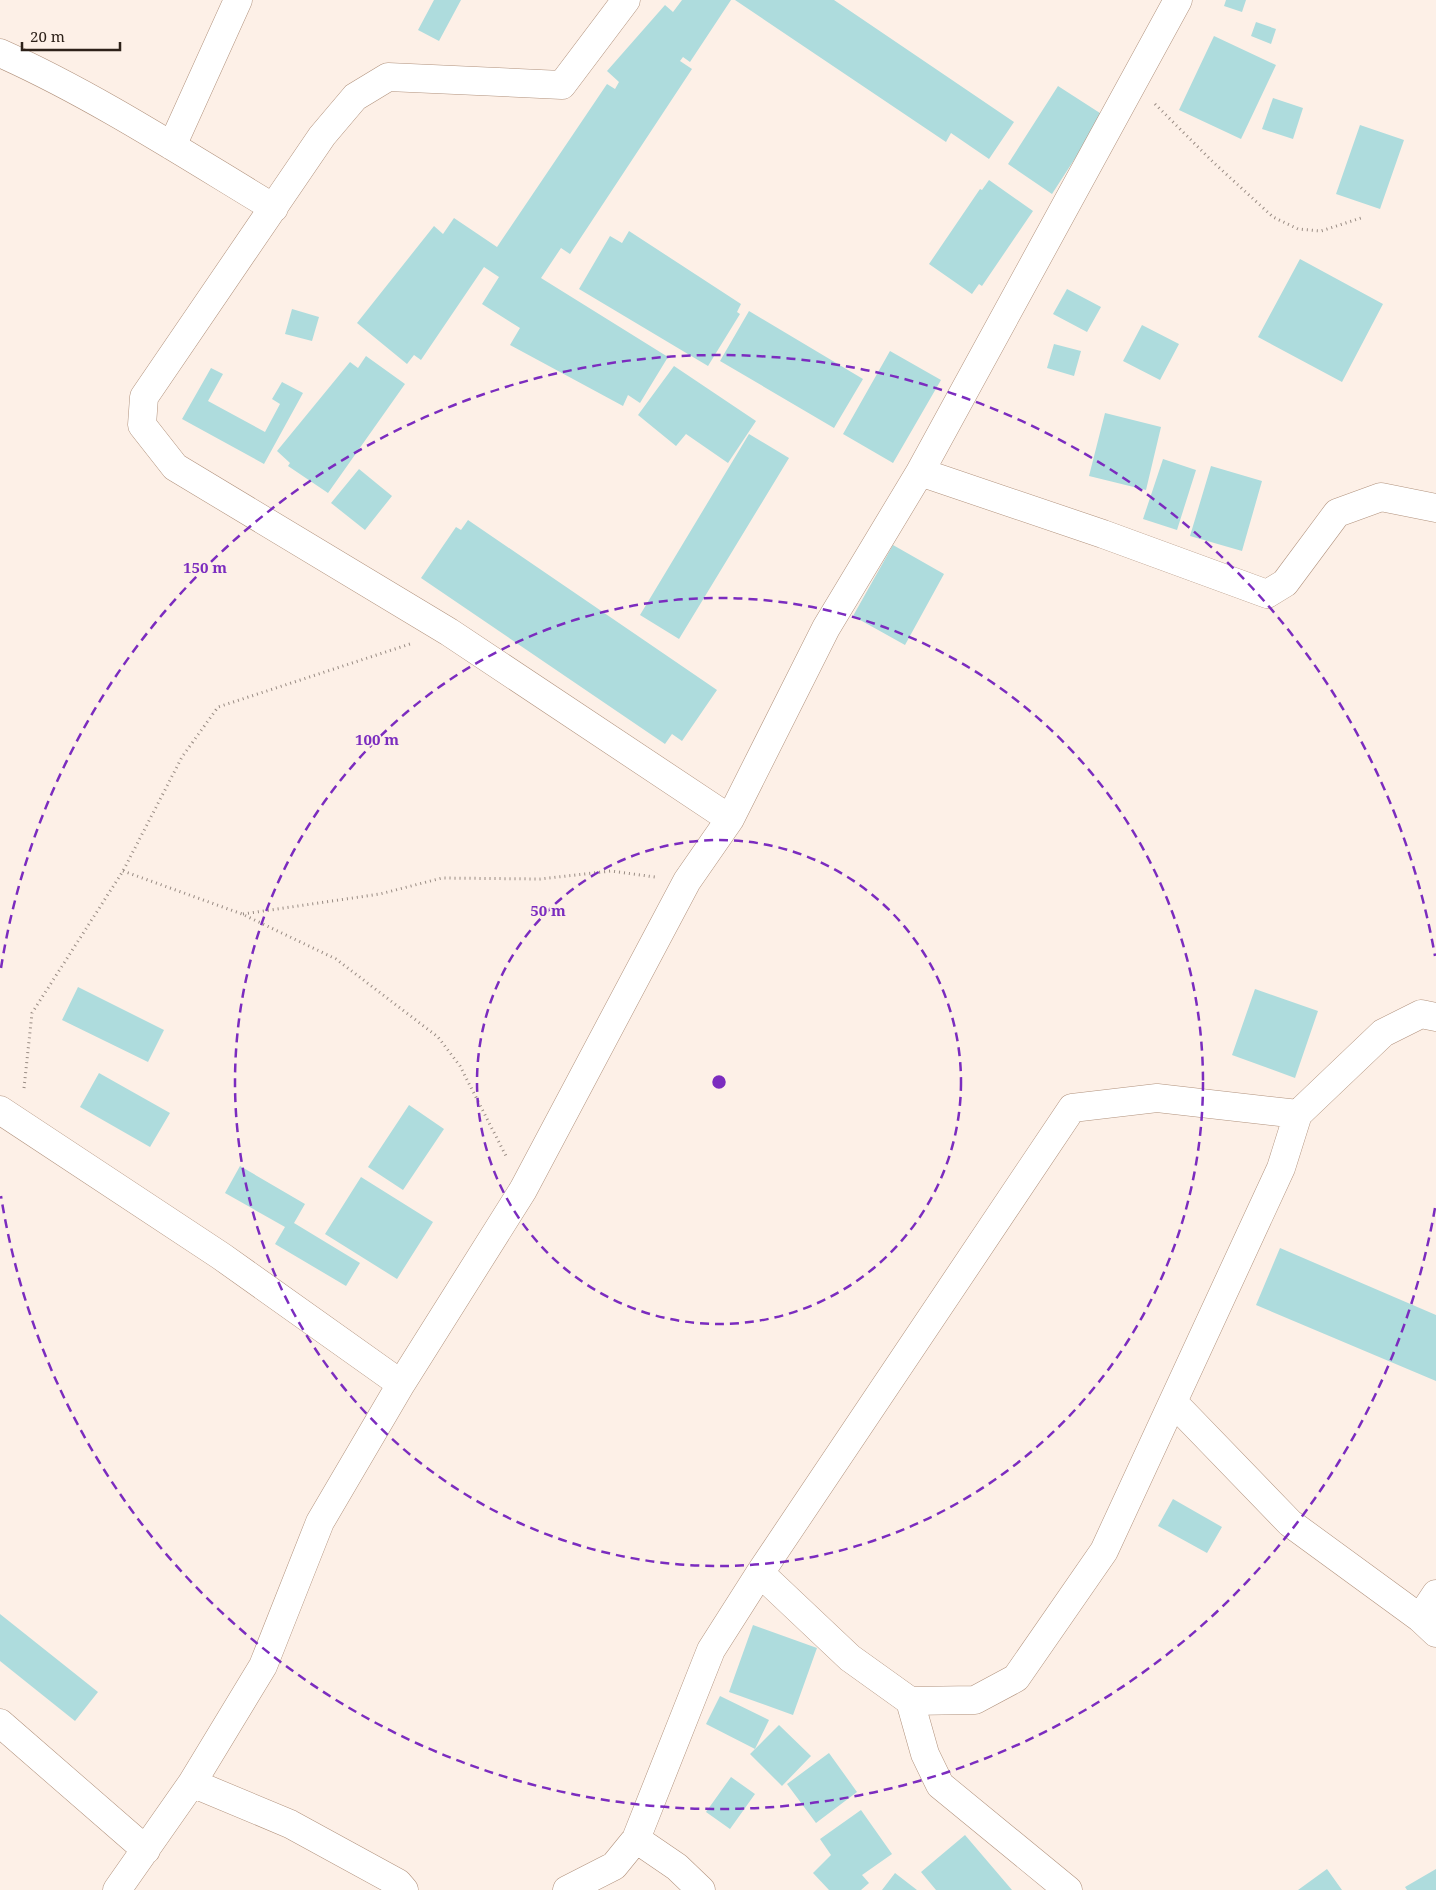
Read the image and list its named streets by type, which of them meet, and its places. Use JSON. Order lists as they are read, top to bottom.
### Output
{
  "scale_bar": "20 m",
  "rings": ["150 m", "100 m", "50 m"]
}
